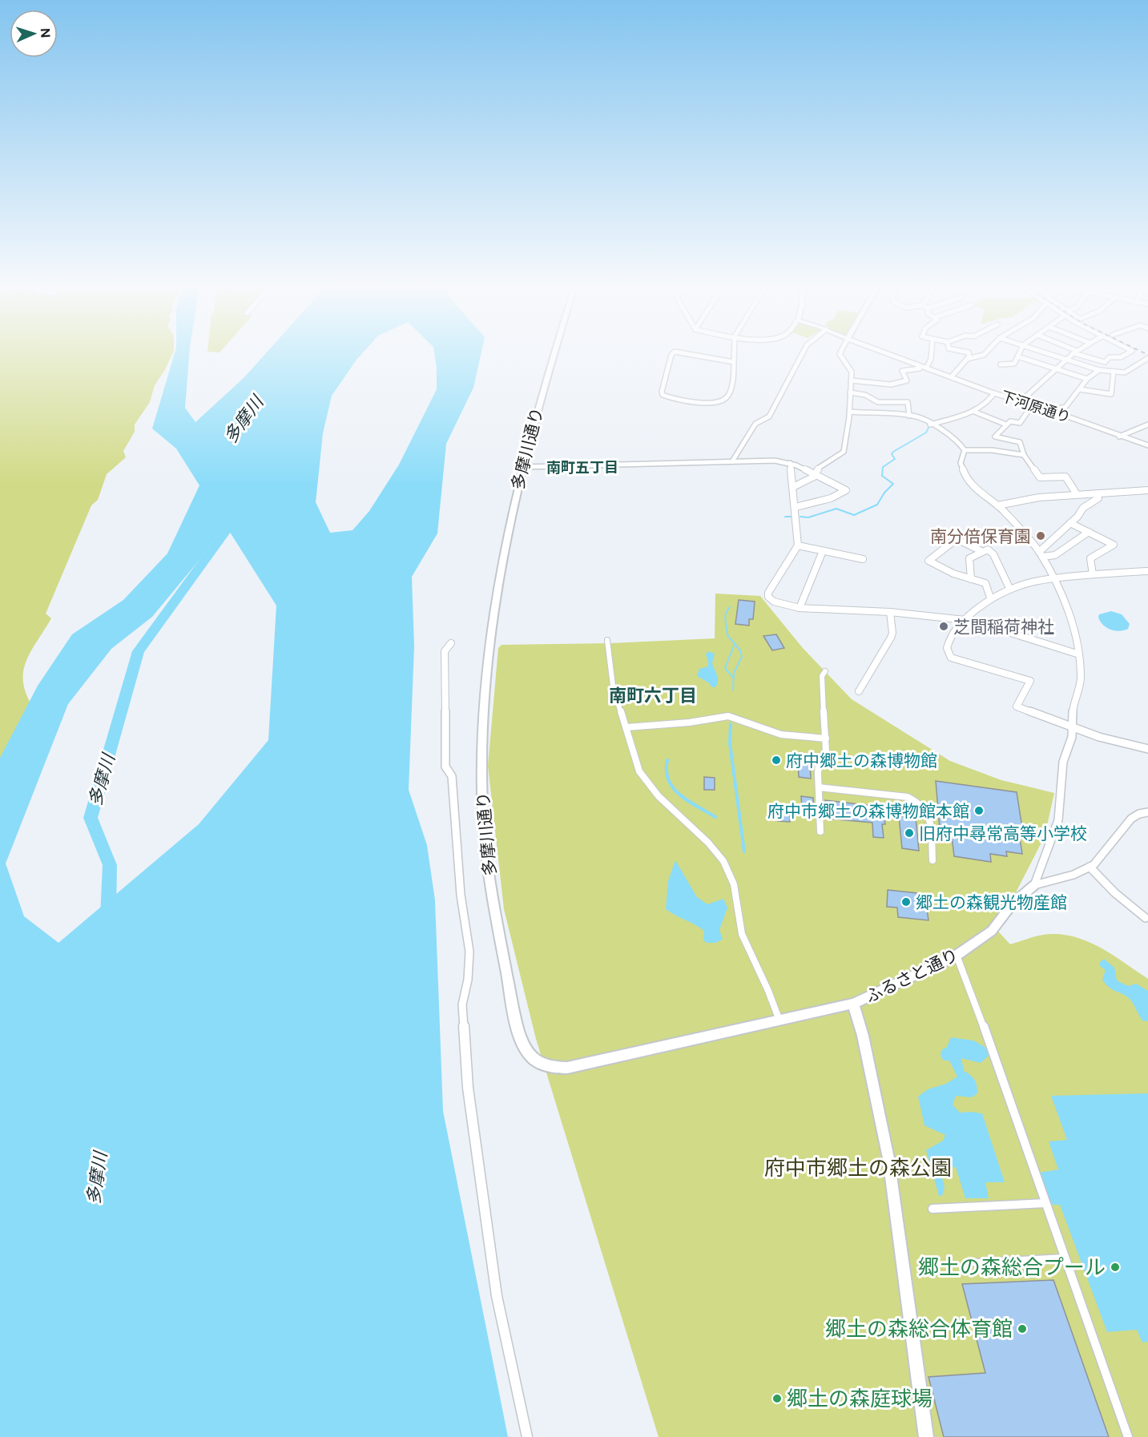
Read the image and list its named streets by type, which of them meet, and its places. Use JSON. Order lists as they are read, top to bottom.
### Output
{
  "streets": {
    "street": ["下河原通り", "多摩川通り", "ふるさと通り"]
  },
  "crossings": [
    ["多摩川通り", "ふるさと通り"]
  ],
  "districts": ["南町五丁目", "南町六丁目"],
  "water": ["多摩川"],
  "parks": ["府中市郷土の森公園"],
  "places": [
    "南分倍保育園",
    "芝間稲荷神社",
    "府中郷土の森博物館",
    "府中市郷土の森博物館本館",
    "旧府中尋常高等小学校",
    "郷土の森観光物産館",
    "郷土の森総合プール",
    "郷土の森総合体育館",
    "郷土の森庭球場"
  ],
  "north": "right"
}
